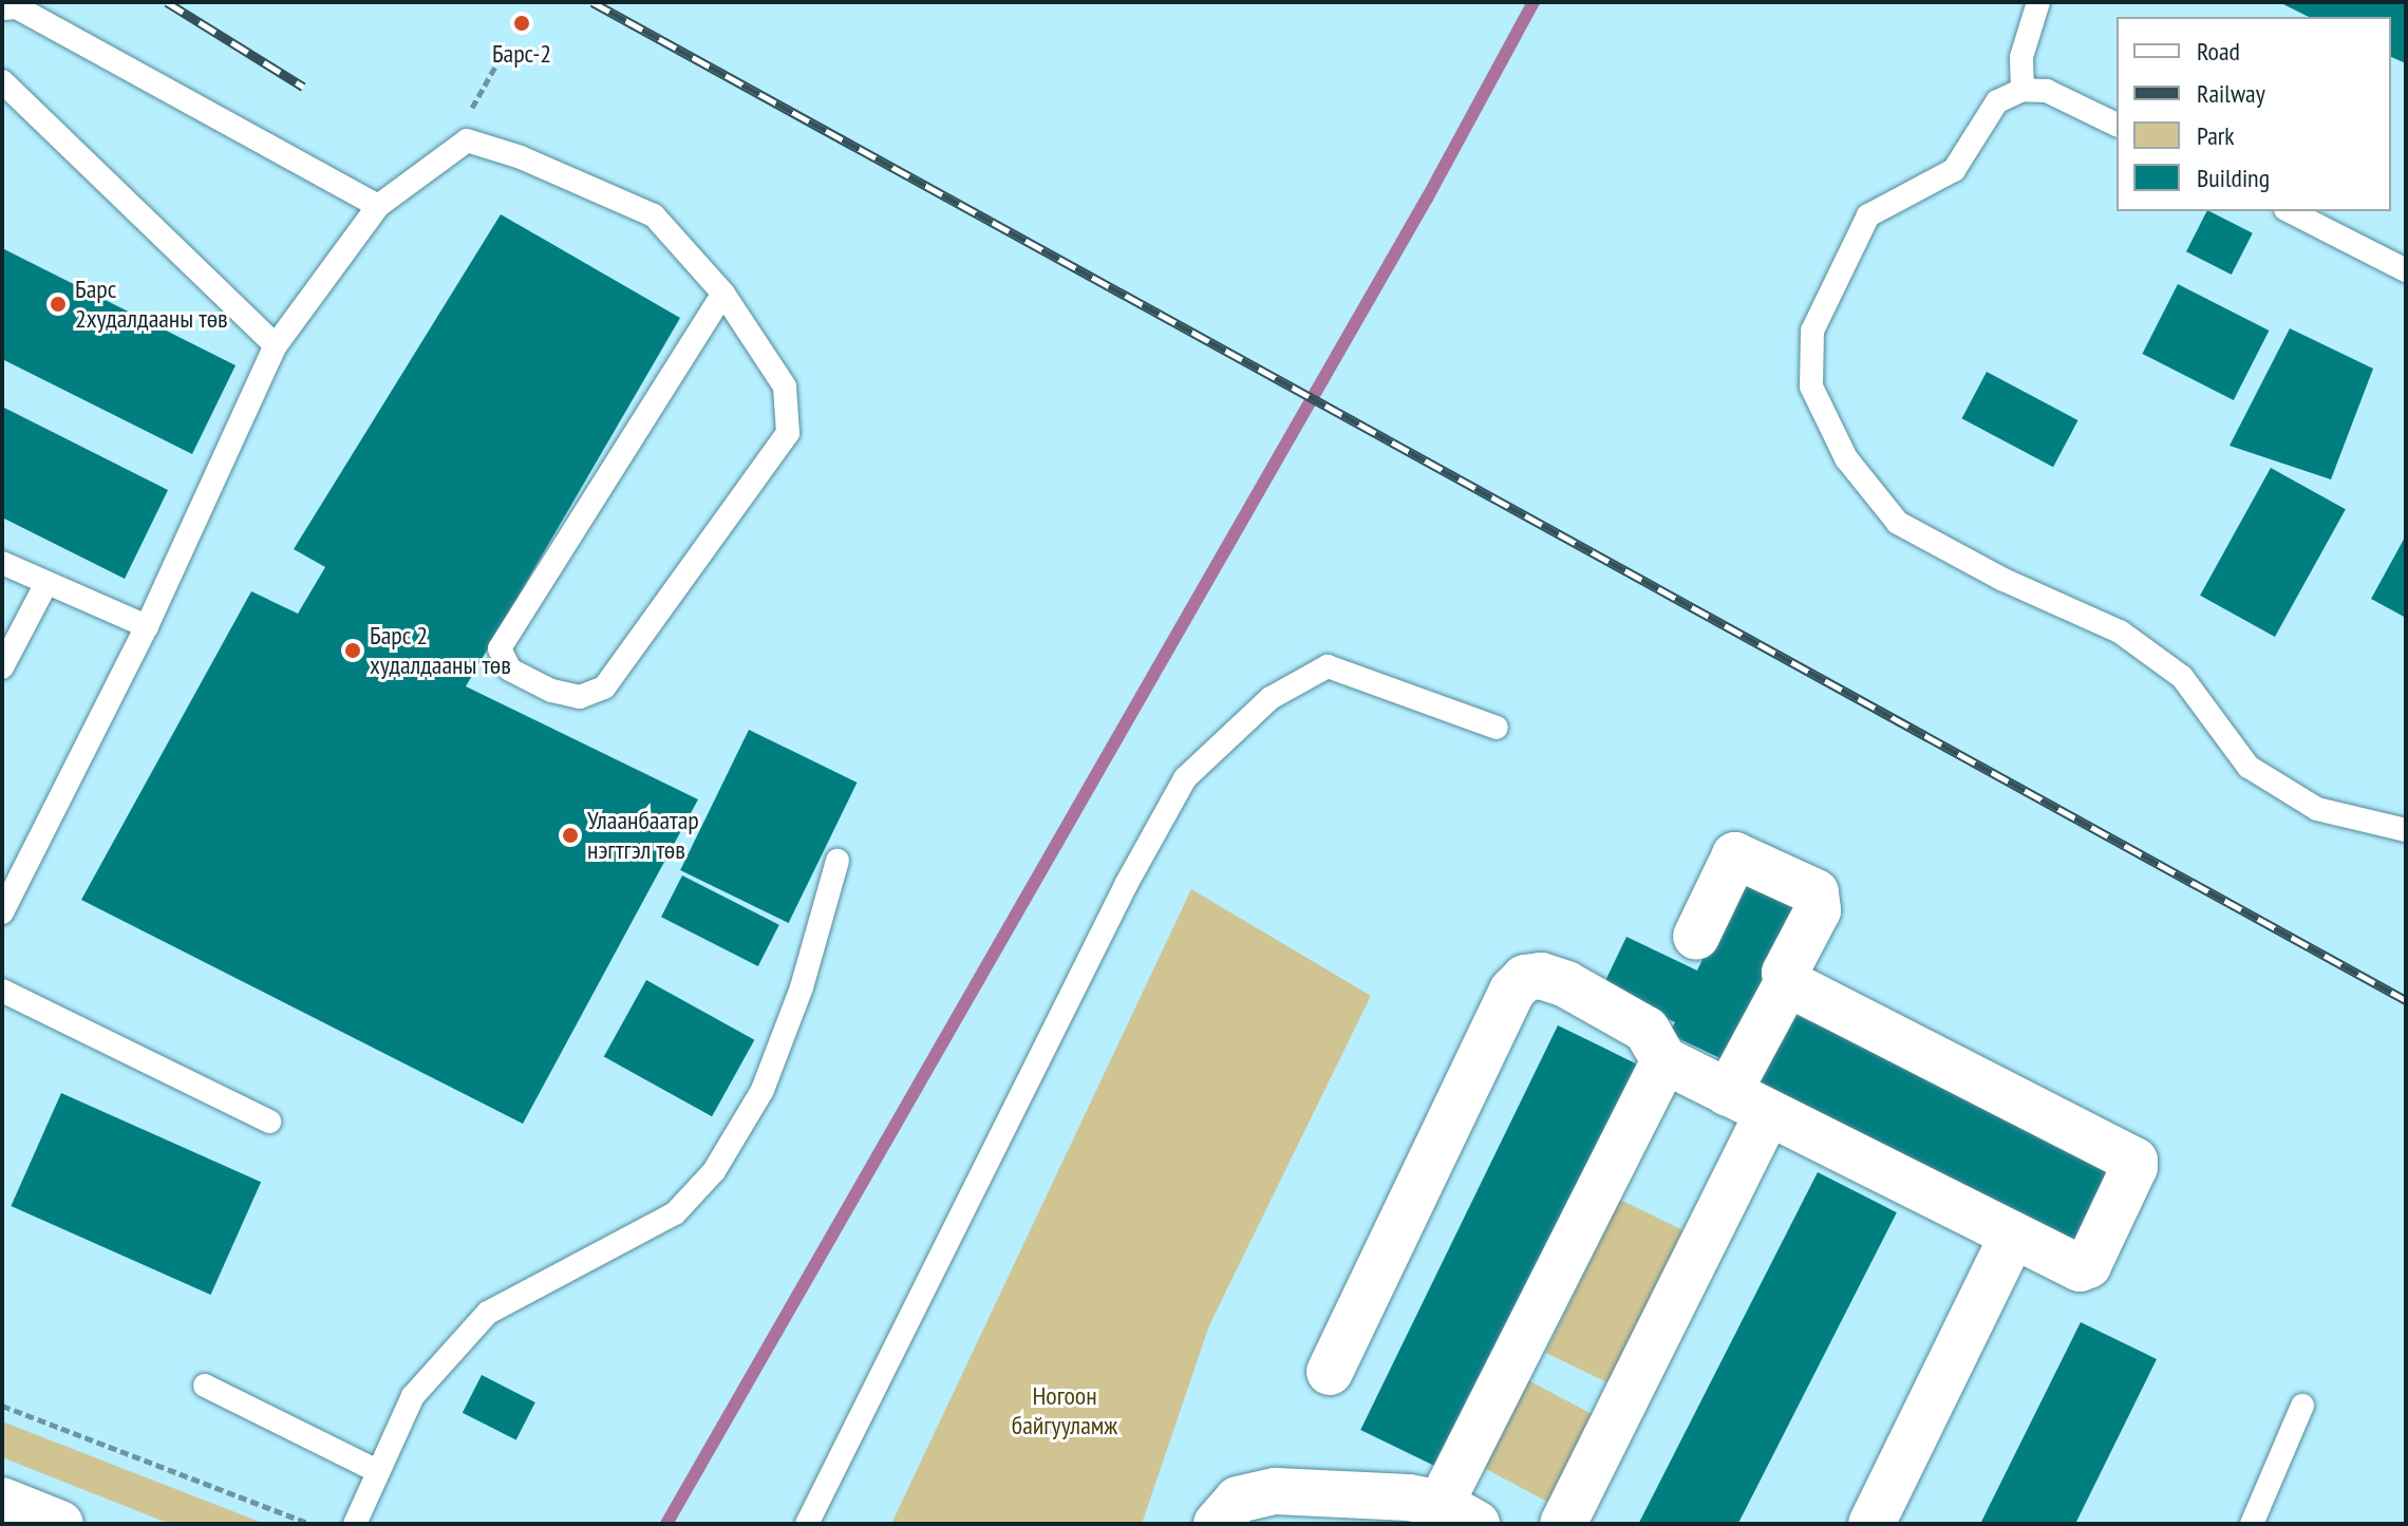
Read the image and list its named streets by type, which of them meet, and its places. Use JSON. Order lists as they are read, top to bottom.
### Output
{
  "parks": ["Ногоон байгууламж"],
  "places": [
    "Барс-2",
    "Барс 2худалдааны төв",
    "Барс 2 худалдааны төв",
    "Улаанбаатар нэгтгэл төв"
  ],
  "legend": [
    "Road",
    "Railway",
    "Park",
    "Building"
  ]
}
